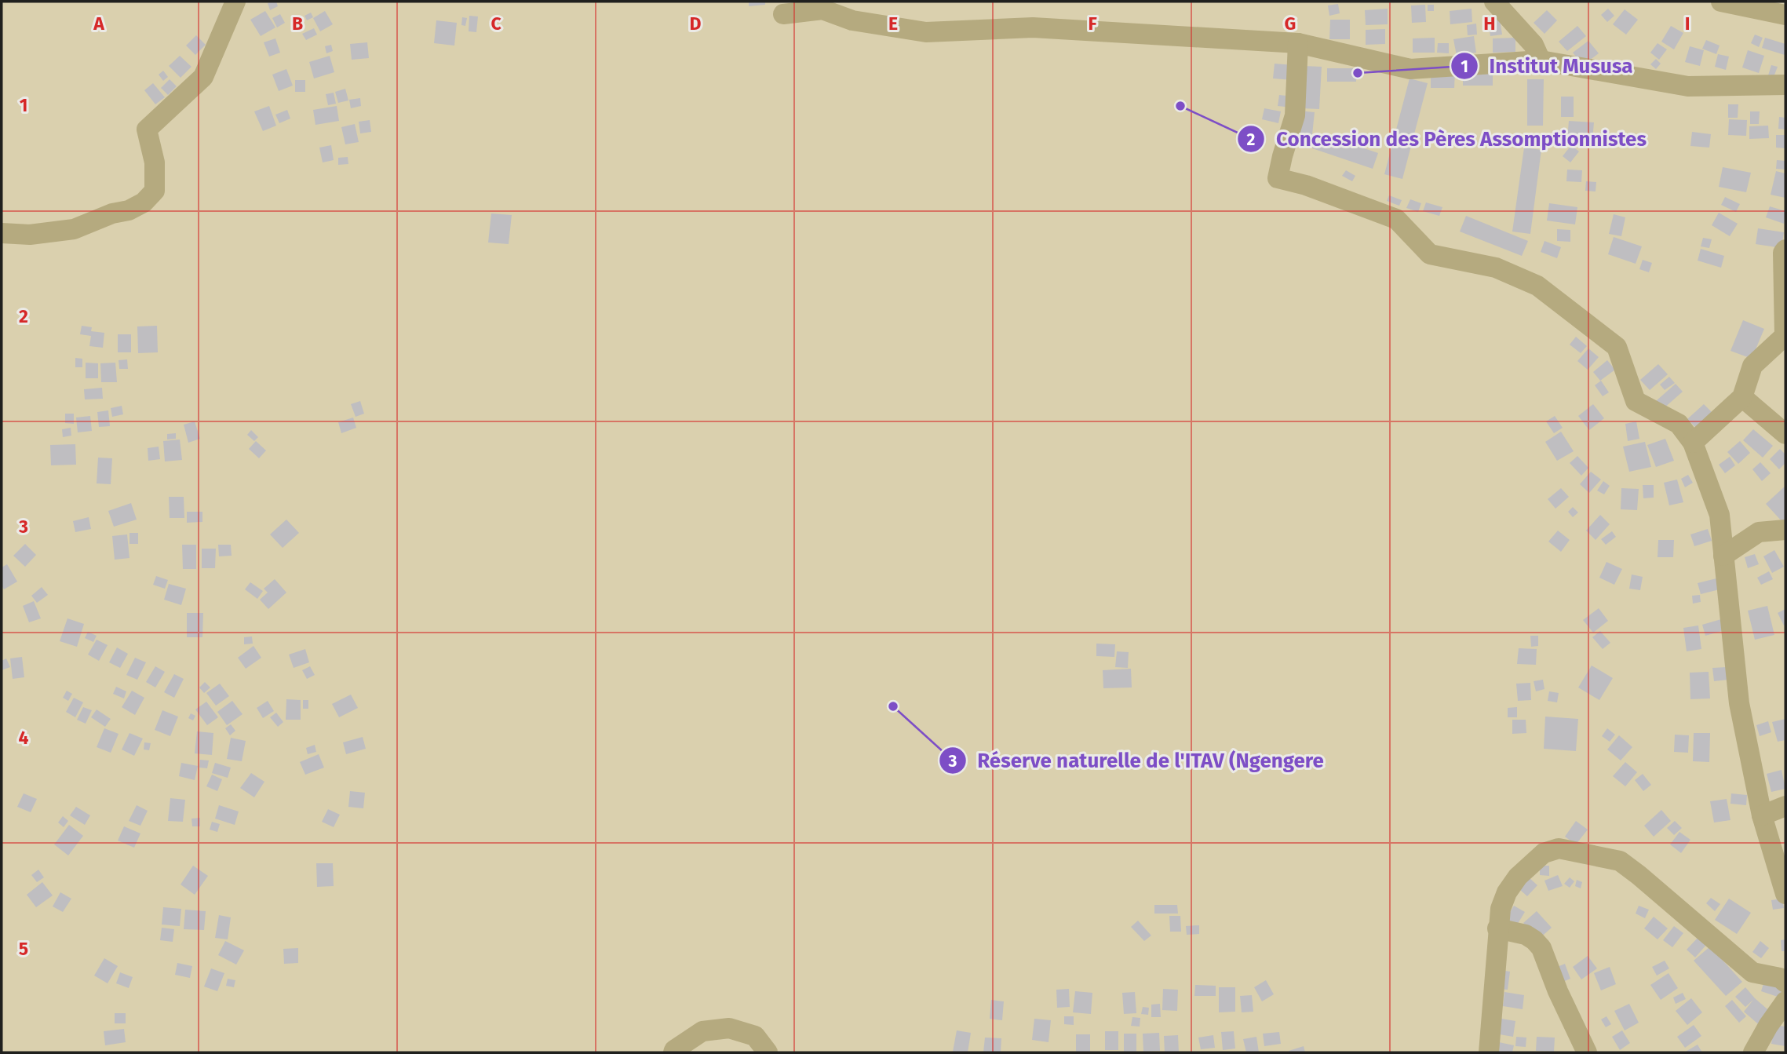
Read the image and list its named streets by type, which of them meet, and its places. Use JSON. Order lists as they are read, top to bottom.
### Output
{
  "places": ["Institut Mususa", "Concession des Pères Assomptionnistes", "Réserve naturelle de l'ITAV (Ngengere"],
  "grid": {
    "columns": [
      "A",
      "B",
      "C",
      "D",
      "E",
      "F",
      "G",
      "H",
      "I"
    ],
    "rows": [
      "1",
      "2",
      "3",
      "4",
      "5"
    ]
  }
}
